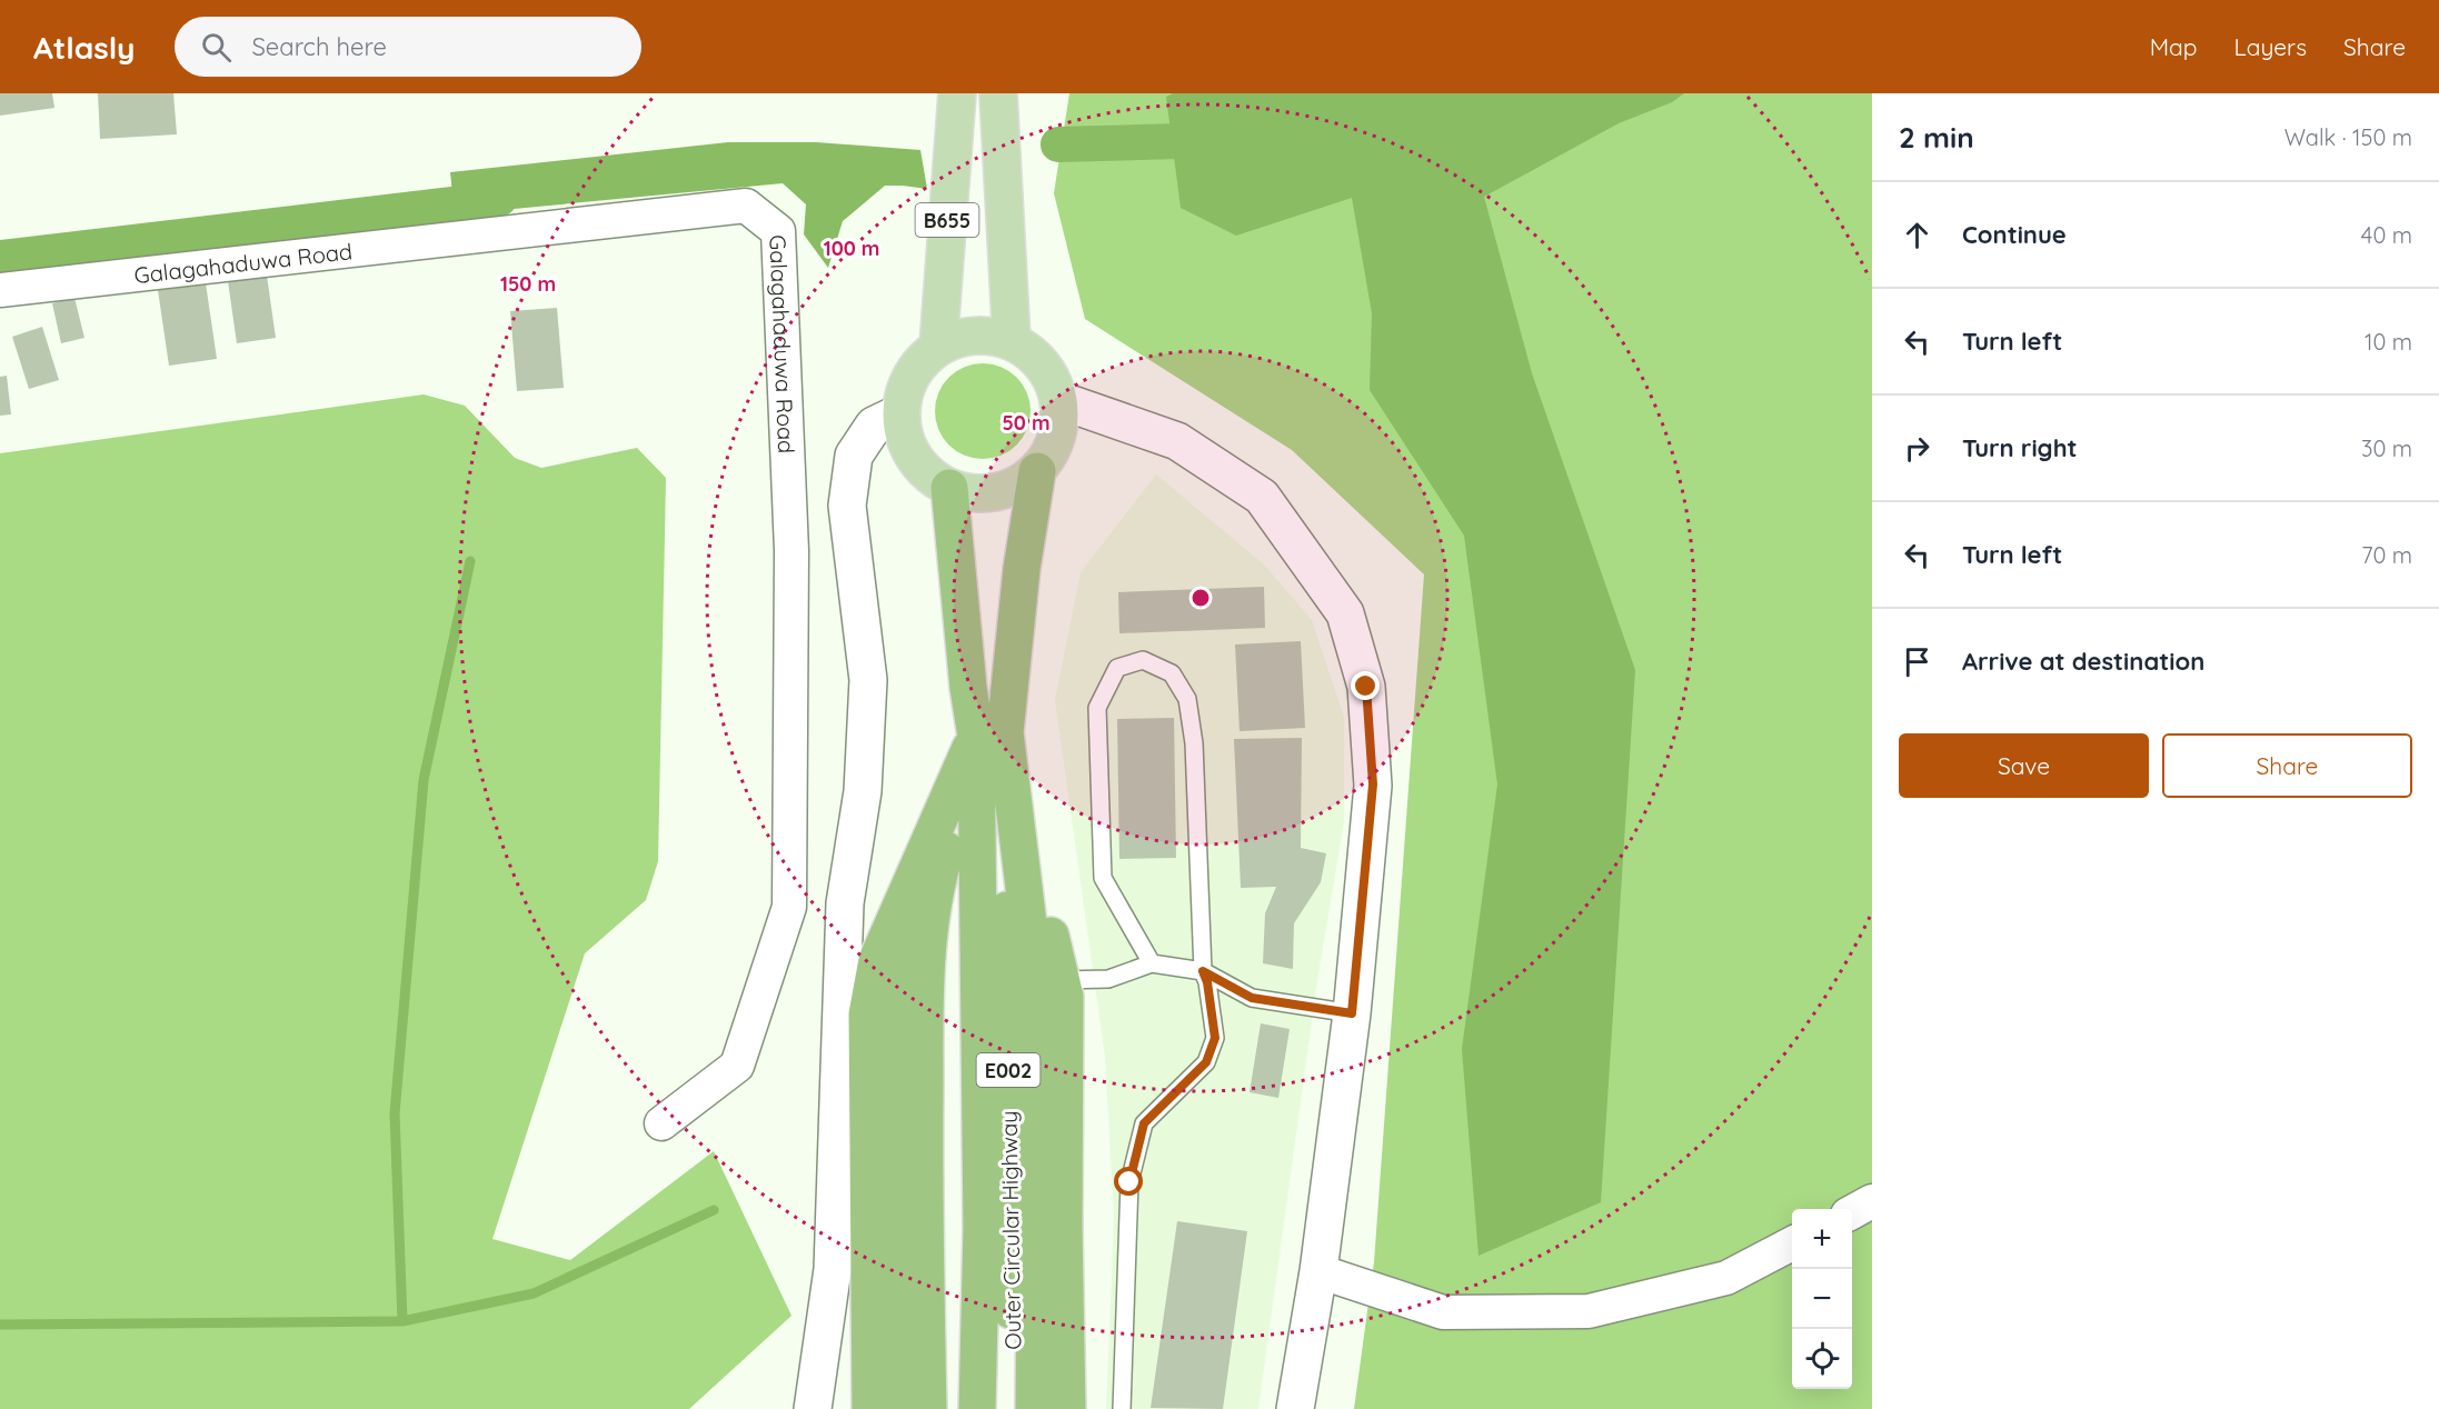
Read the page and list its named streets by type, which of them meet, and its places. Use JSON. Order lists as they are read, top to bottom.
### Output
{
  "streets": {
    "highway": ["E002", "Outer Circular Highway"],
    "main road": ["B655"],
    "street": ["Galagahaduwa Road"]
  },
  "crossings": [
    ["E002", "Outer Circular Highway"]
  ],
  "page": {
    "header": "Atlasly",
    "search": "Search here",
    "nav": ["Map", "Layers", "Share"],
    "heading": ["2 min", "Walk · 150 m"],
    "list": [
      ["Continue", "40 m"],
      ["Turn left", "10 m"],
      ["Turn right", "30 m"],
      ["Turn left", "70 m"],
      "Arrive at destination"
    ],
    "buttons": ["Save", "Share"],
    "map_buttons": ["+", "−"]
  },
  "rings": ["100 m", "150 m", "50 m"]
}
